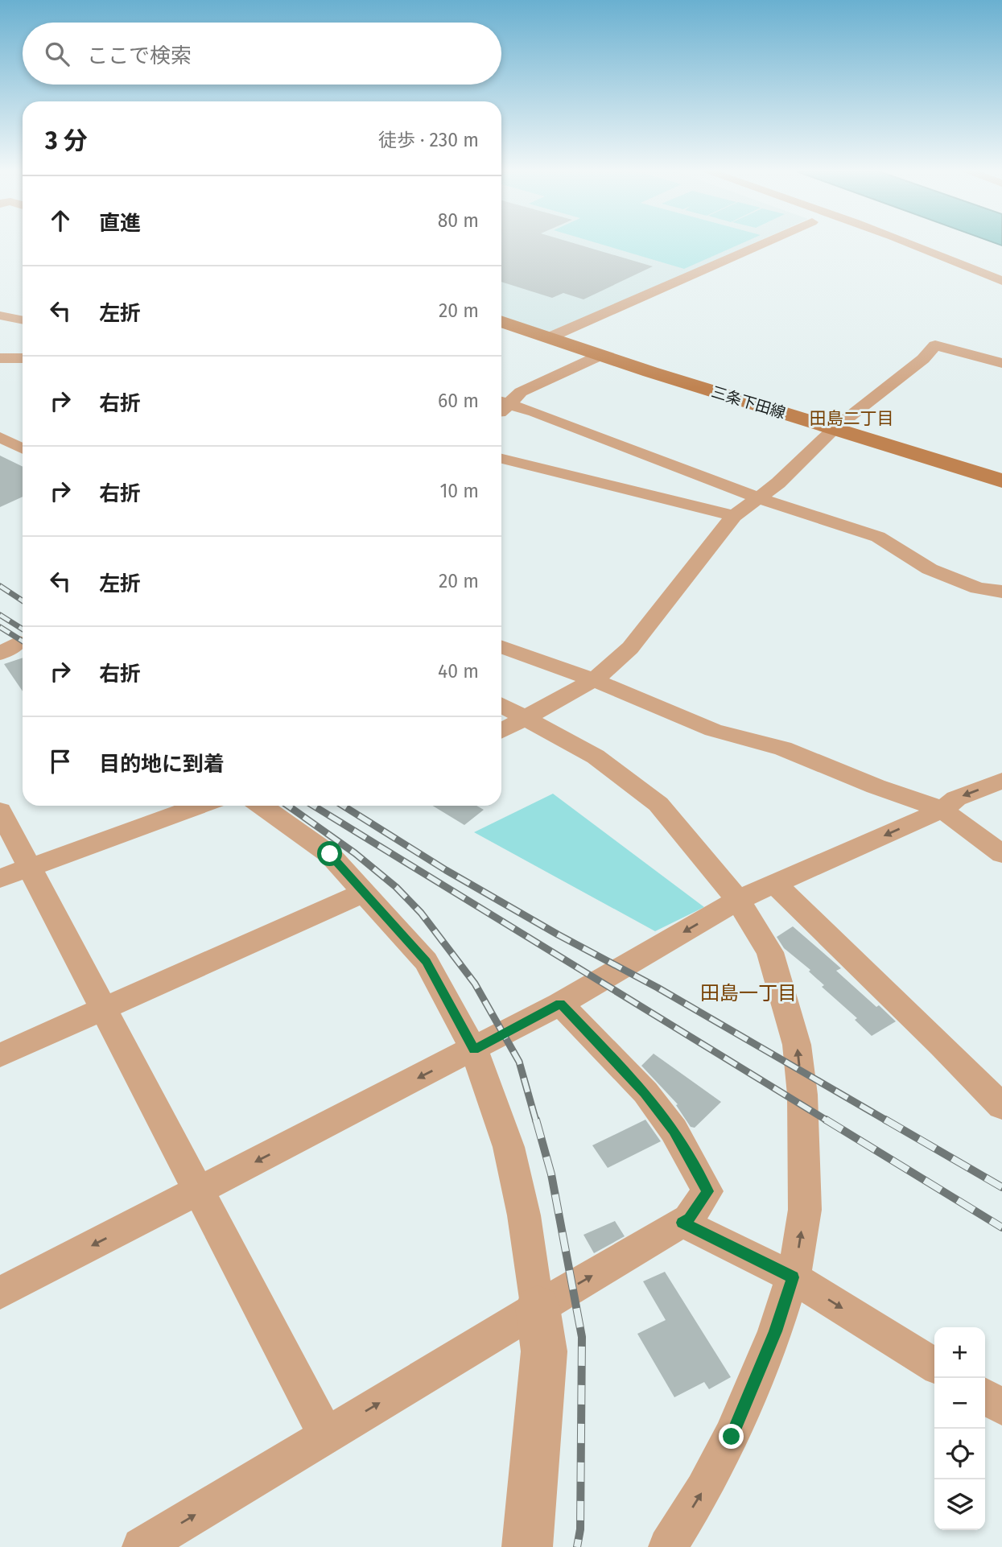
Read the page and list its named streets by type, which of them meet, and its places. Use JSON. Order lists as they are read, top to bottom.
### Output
{
  "streets": {
    "main road": ["三条下田線"]
  },
  "districts": ["田島二丁目", "田島一丁目"],
  "page": {
    "search": "ここで検索",
    "heading": ["3 分", "徒歩 · 230 m"],
    "list": [
      ["直進", "80 m"],
      ["左折", "20 m"],
      ["右折", "60 m"],
      ["右折", "10 m"],
      ["左折", "20 m"],
      ["右折", "40 m"],
      "目的地に到着"
    ],
    "map_buttons": ["+", "−"]
  }
}
